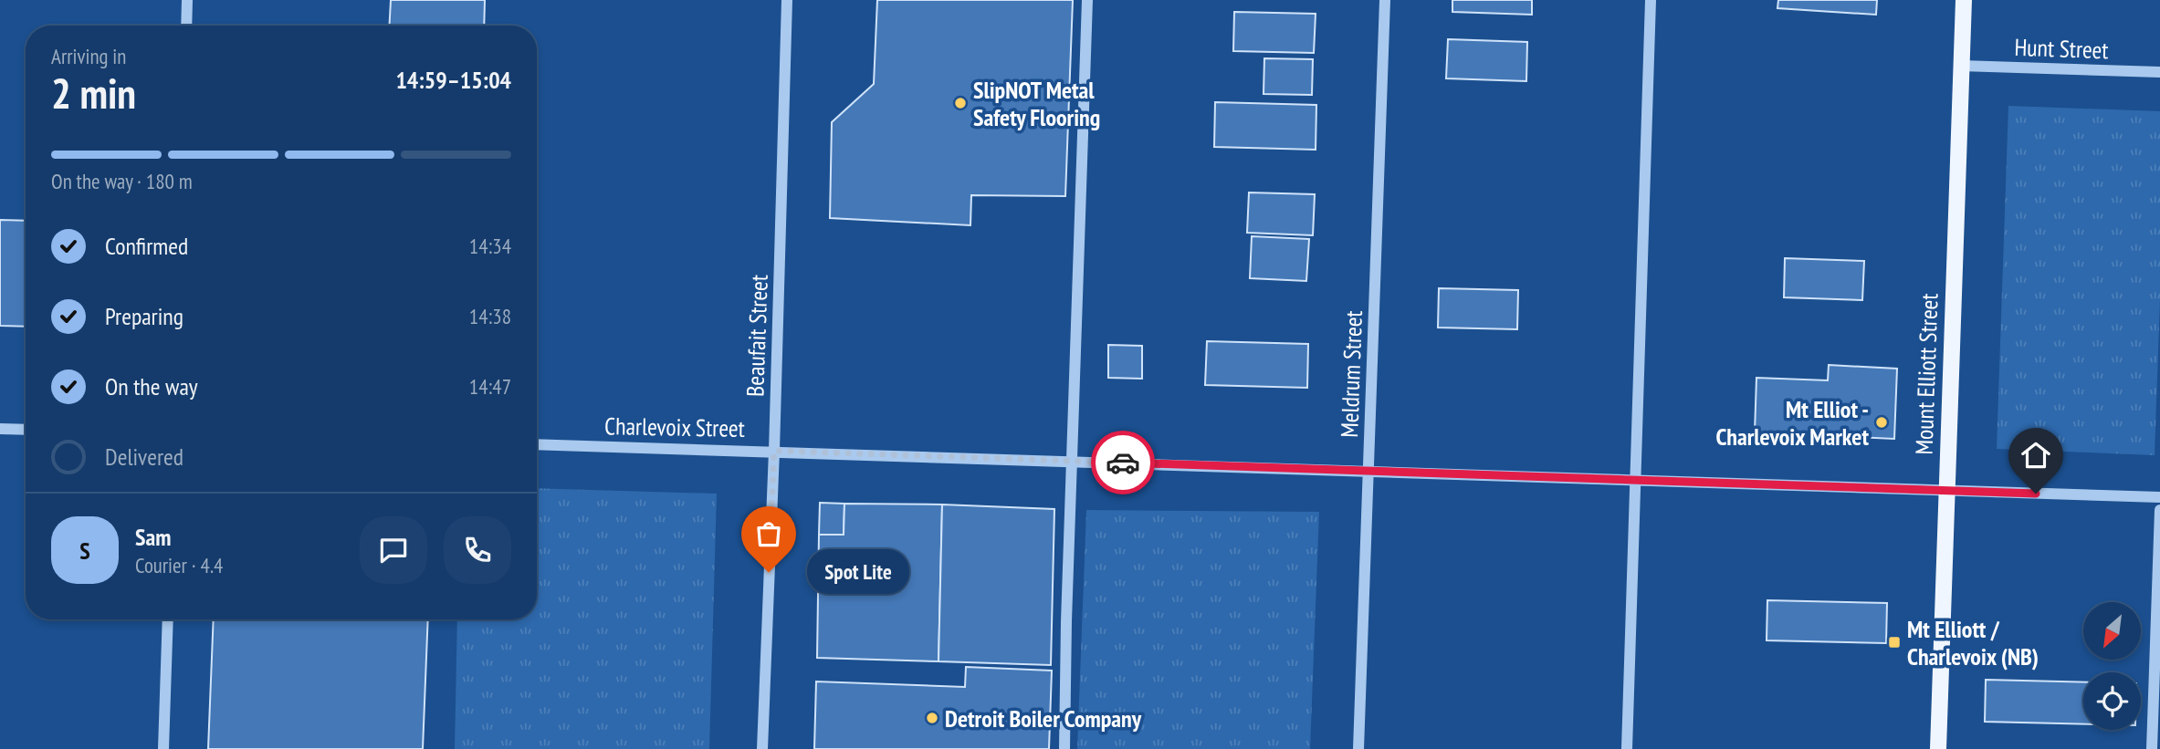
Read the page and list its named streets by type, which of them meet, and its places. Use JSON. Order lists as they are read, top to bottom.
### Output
{
  "streets": {
    "main road": ["Mount Elliott Street"],
    "street": [
      "Hunt Street",
      "Beaufait Street",
      "Meldrum Street",
      "Charlevoix Street"
    ]
  },
  "crossings": [
    ["Hunt Street", "Mount Elliott Street"],
    ["Beaufait Street", "Charlevoix Street"],
    ["Meldrum Street", "Charlevoix Street"],
    ["Mount Elliott Street", "Charlevoix Street"]
  ],
  "places": {
    "other": [
      "SlipNOT Metal Safety Flooring",
      "Mt Elliot - Charlevoix Market",
      "Spot Lite",
      "Detroit Boiler Company"
    ],
    "transit": ["Mt Elliott / Charlevoix (NB)"]
  },
  "north": "bottom left",
  "page": {
    "heading": ["2 min", "Arriving in", "14:59–15:04"],
    "panel": ["Sam", "Courier · 4.4"],
    "bar": "On the way · 180 m",
    "list": [
      ["Confirmed", "14:34"],
      ["Preparing", "14:38"],
      ["On the way", "14:47"],
      "Delivered"
    ],
    "round": "S",
    "bubble": "Spot Lite"
  }
}
